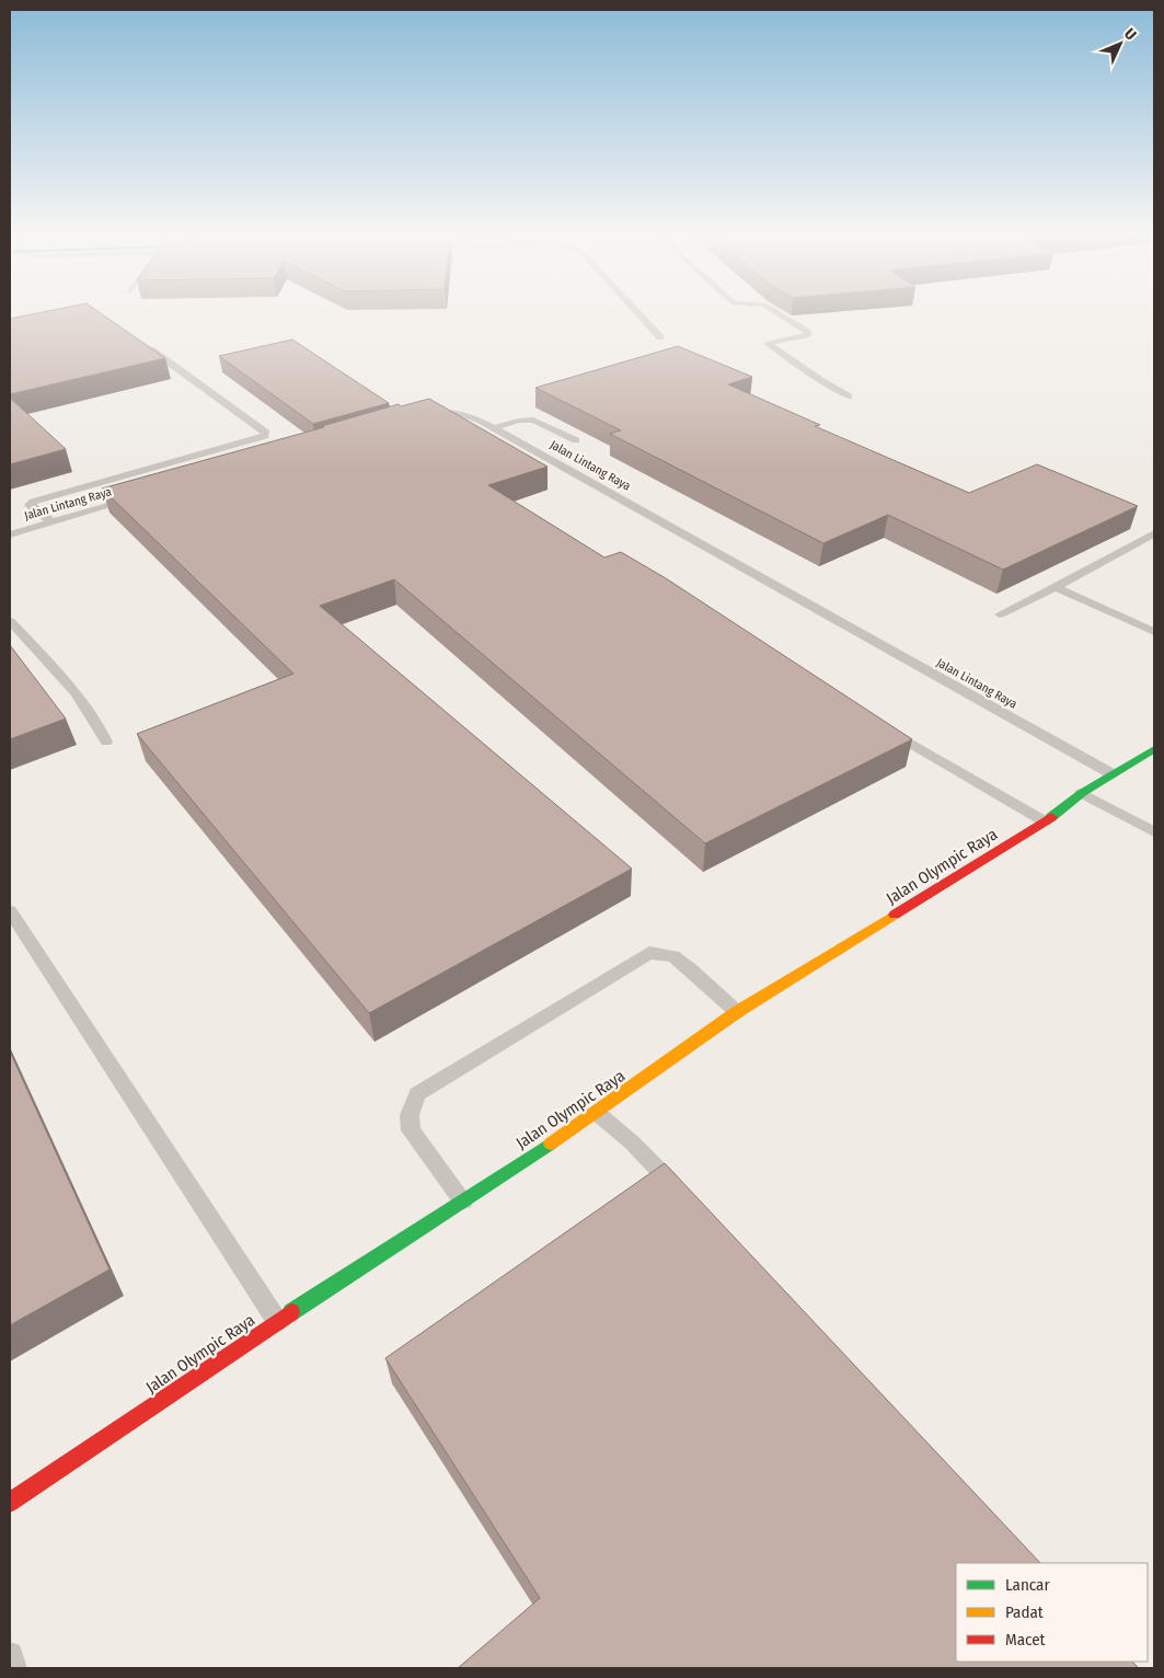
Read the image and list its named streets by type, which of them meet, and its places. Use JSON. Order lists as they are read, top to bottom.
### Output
{
  "streets": {
    "street": ["Jalan Olympic Raya"],
    "lane": ["Jalan Lintang Raya"]
  },
  "crossings": [
    ["Jalan Lintang Raya", "Jalan Olympic Raya"]
  ],
  "legend": ["Lancar", "Padat", "Macet"],
  "north": "top right"
}
